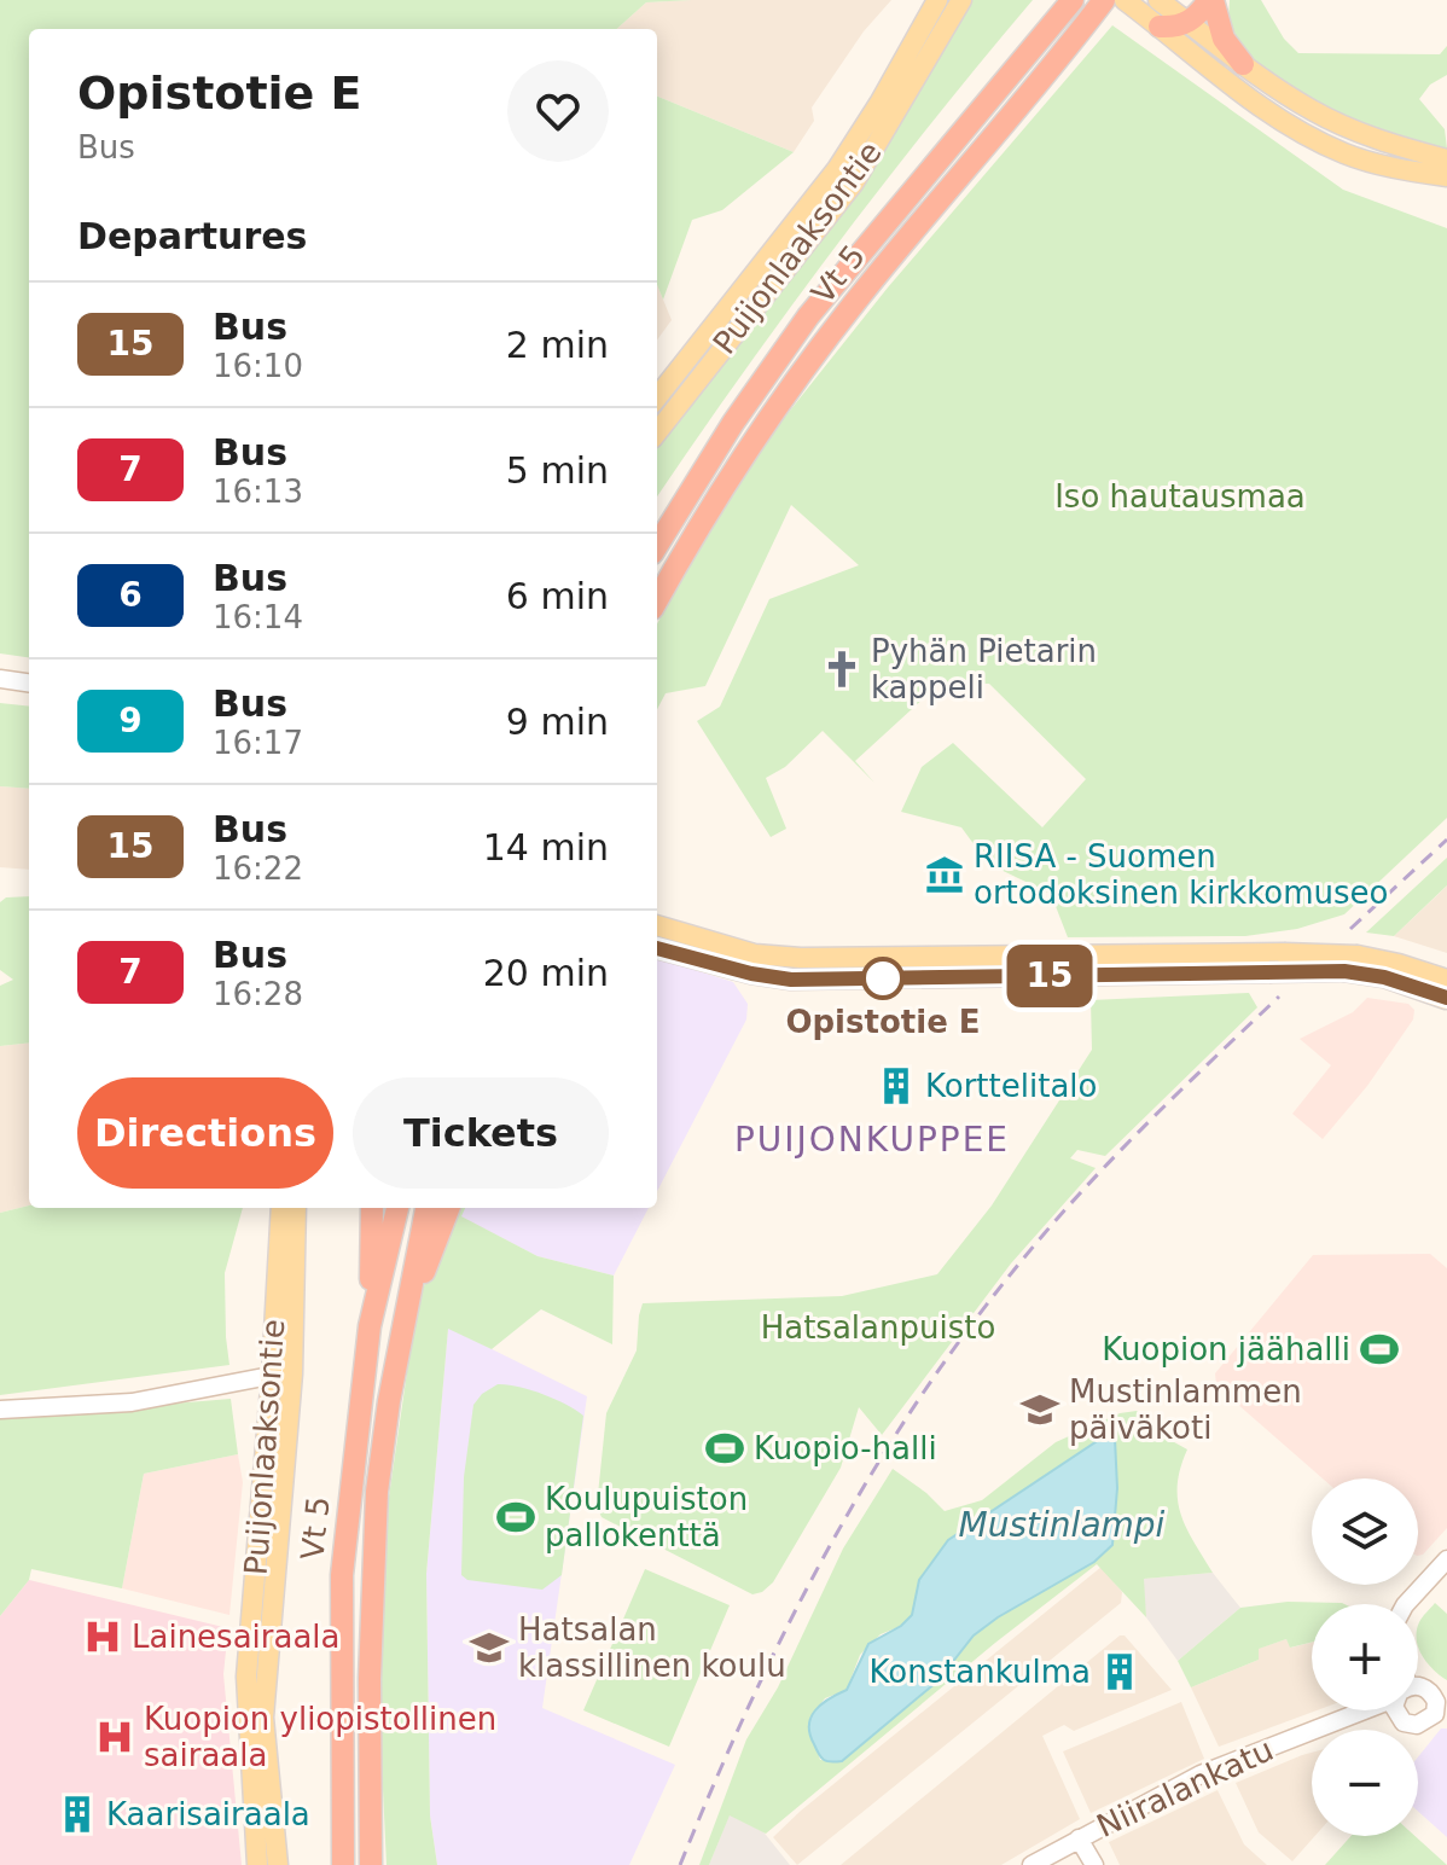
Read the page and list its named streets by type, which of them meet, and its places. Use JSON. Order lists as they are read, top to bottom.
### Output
{
  "streets": {
    "highway": ["Vt 5"],
    "main road": ["Puijonlaaksontie", "Niiralankatu"]
  },
  "districts": ["PUIJONKUPPEE"],
  "water": ["Mustinlampi"],
  "parks": ["Iso hautausmaa", "Hatsalanpuisto"],
  "places": {
    "church": ["Pyhän Pietarin kappeli"],
    "museum": ["RIISA - Suomen ortodoksinen kirkkomuseo"],
    "other": ["Opistotie E"],
    "building": ["Korttelitalo", "Konstankulma", "Kaarisairaala"],
    "sports": ["Kuopion jäähalli", "Kuopio-halli", "Koulupuiston pallokenttä"],
    "school or university": ["Mustinlammen päiväkoti", "Hatsalan klassillinen koulu"],
    "hospital": ["Lainesairaala", "Kuopion yliopistollinen sairaala"]
  },
  "lines": ["bus line 15"],
  "page": {
    "on_map": "15",
    "heading": [
      ["Opistotie E", "Bus"],
      "Departures"
    ],
    "list": [
      {
        "mark": "15",
        "name": "Bus",
        "note": "16:10",
        "value": "2 min"
      },
      {
        "mark": "7",
        "name": "Bus",
        "note": "16:13",
        "value": "5 min"
      },
      {
        "mark": "6",
        "name": "Bus",
        "note": "16:14",
        "value": "6 min"
      },
      {
        "mark": "9",
        "name": "Bus",
        "note": "16:17",
        "value": "9 min"
      },
      {
        "mark": "15",
        "name": "Bus",
        "note": "16:22",
        "value": "14 min"
      },
      {
        "mark": "7",
        "name": "Bus",
        "note": "16:28",
        "value": "20 min"
      }
    ],
    "buttons": ["Directions", "Tickets"],
    "map_buttons": ["+", "−"]
  }
}
